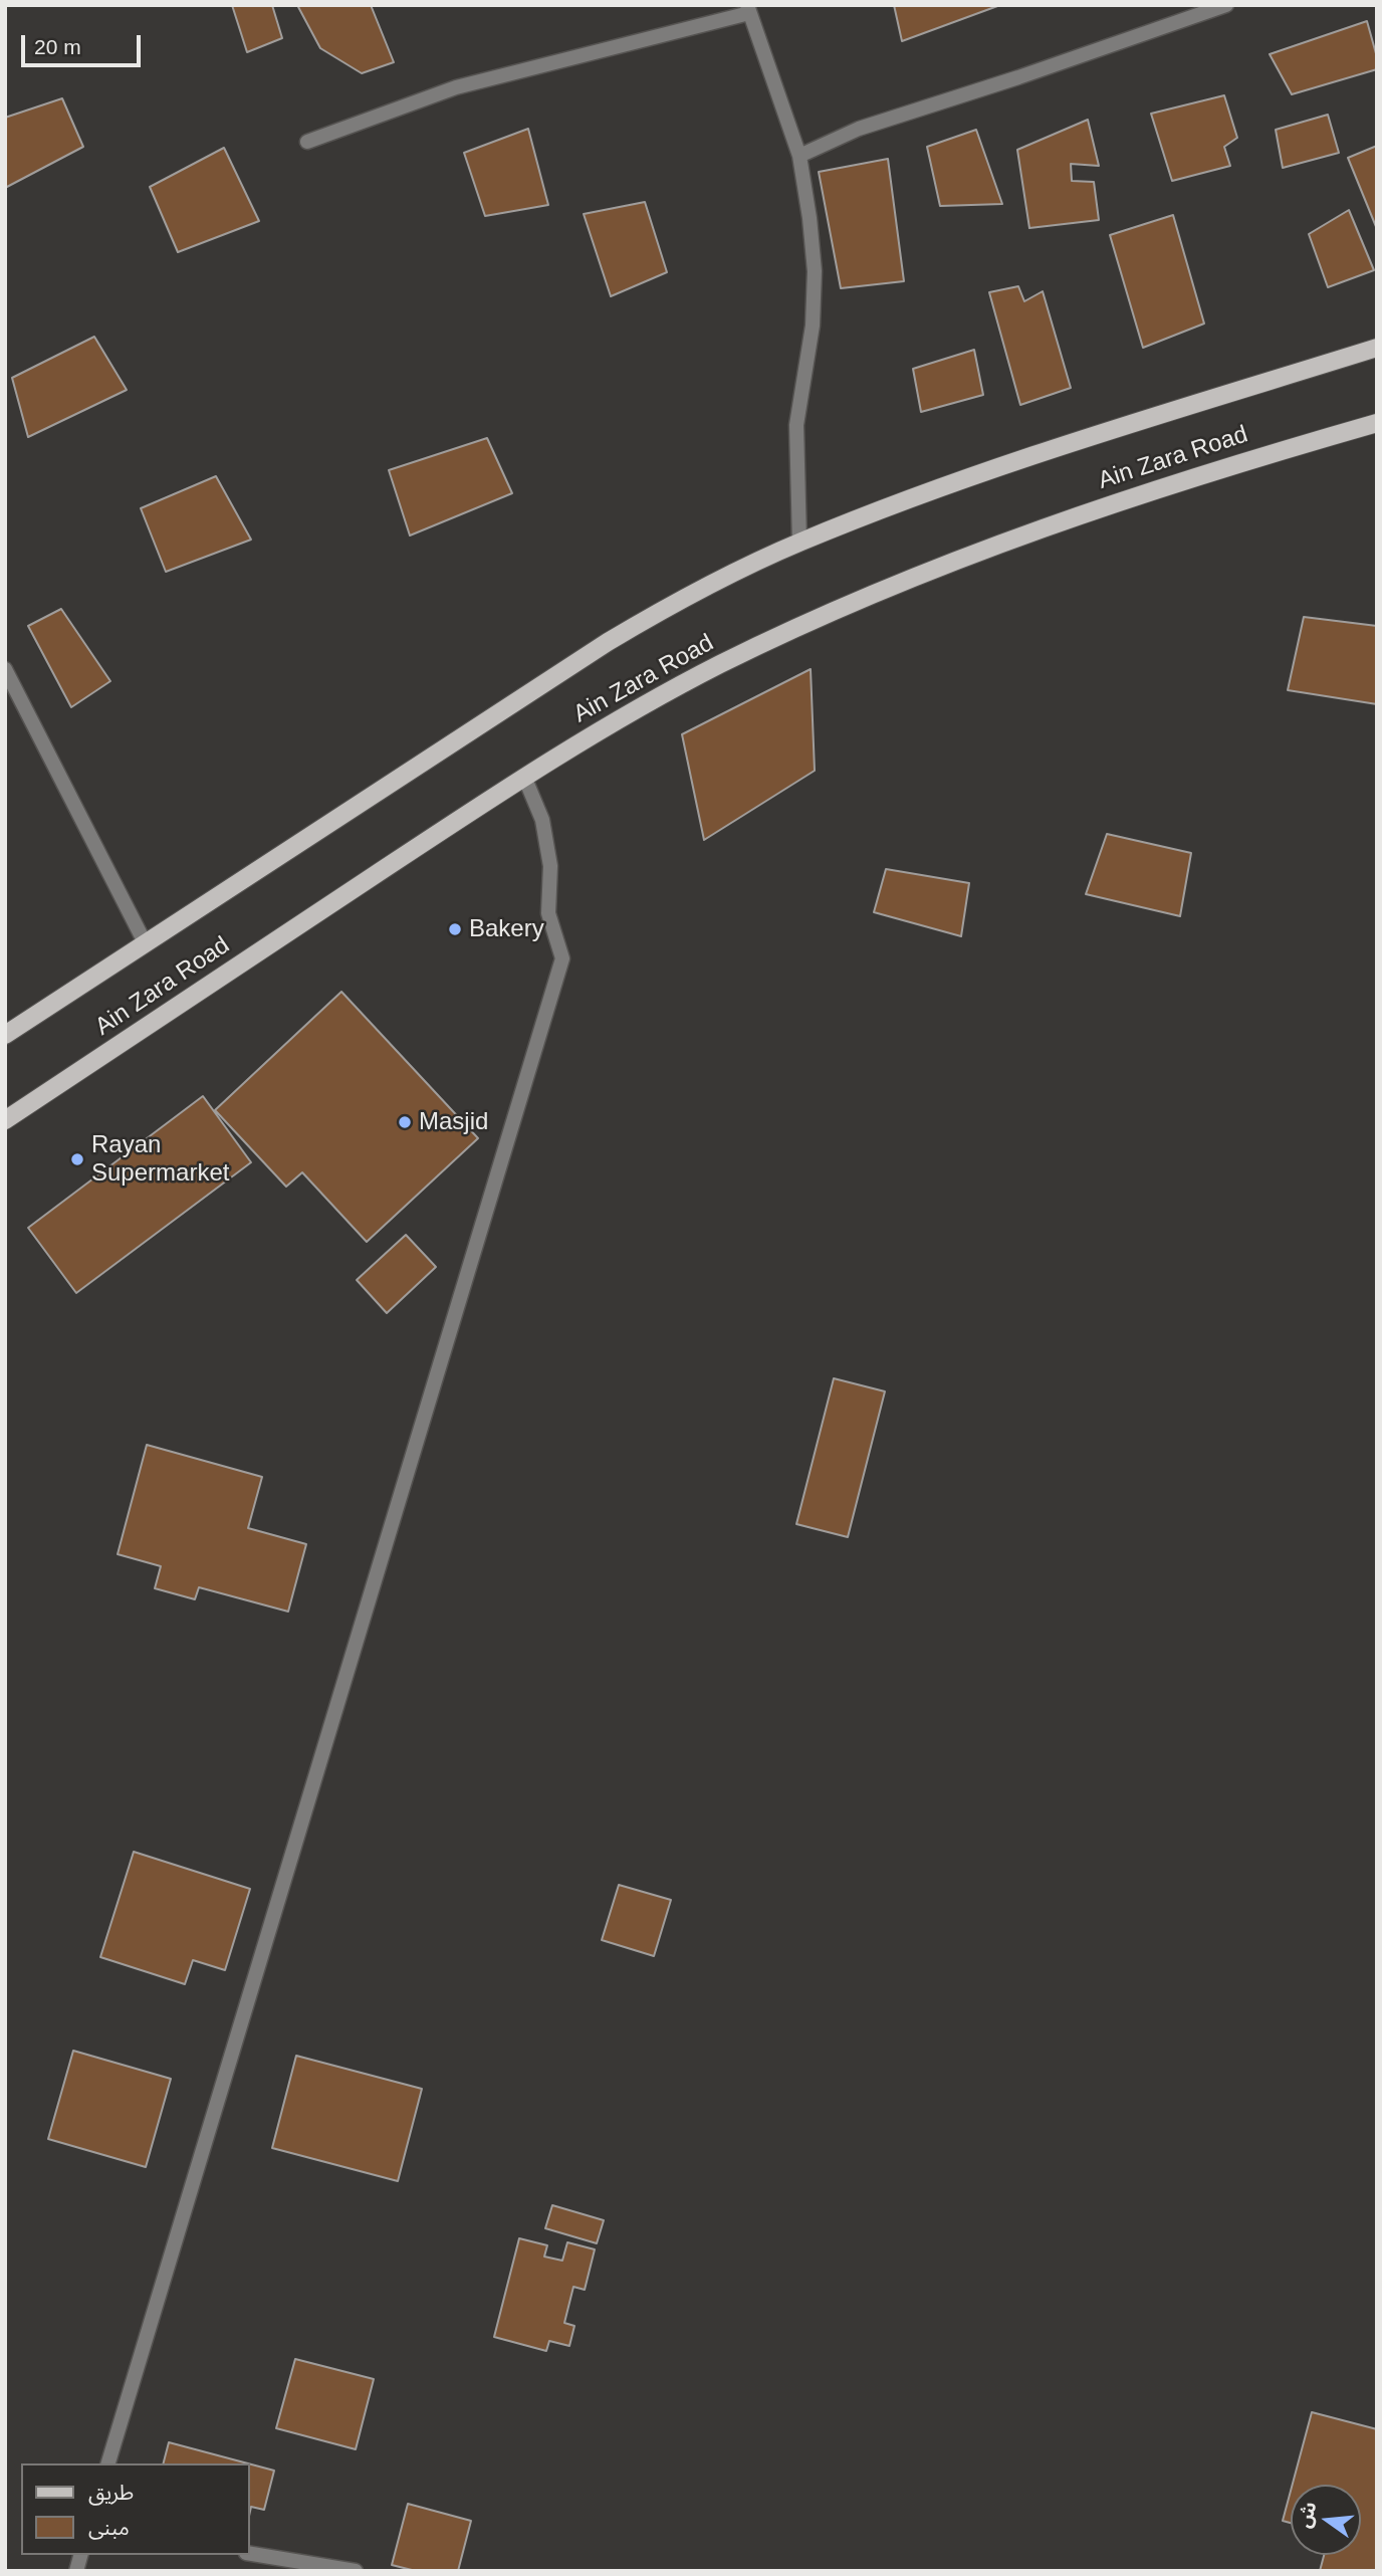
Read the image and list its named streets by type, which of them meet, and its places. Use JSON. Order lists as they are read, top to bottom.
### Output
{
  "streets": {
    "main road": ["Ain Zara Road"]
  },
  "places": ["Bakery", "Masjid", "Rayan Supermarket"],
  "legend": ["طريق", "مبنى"],
  "scale_bar": "20 m",
  "north": "left"
}
